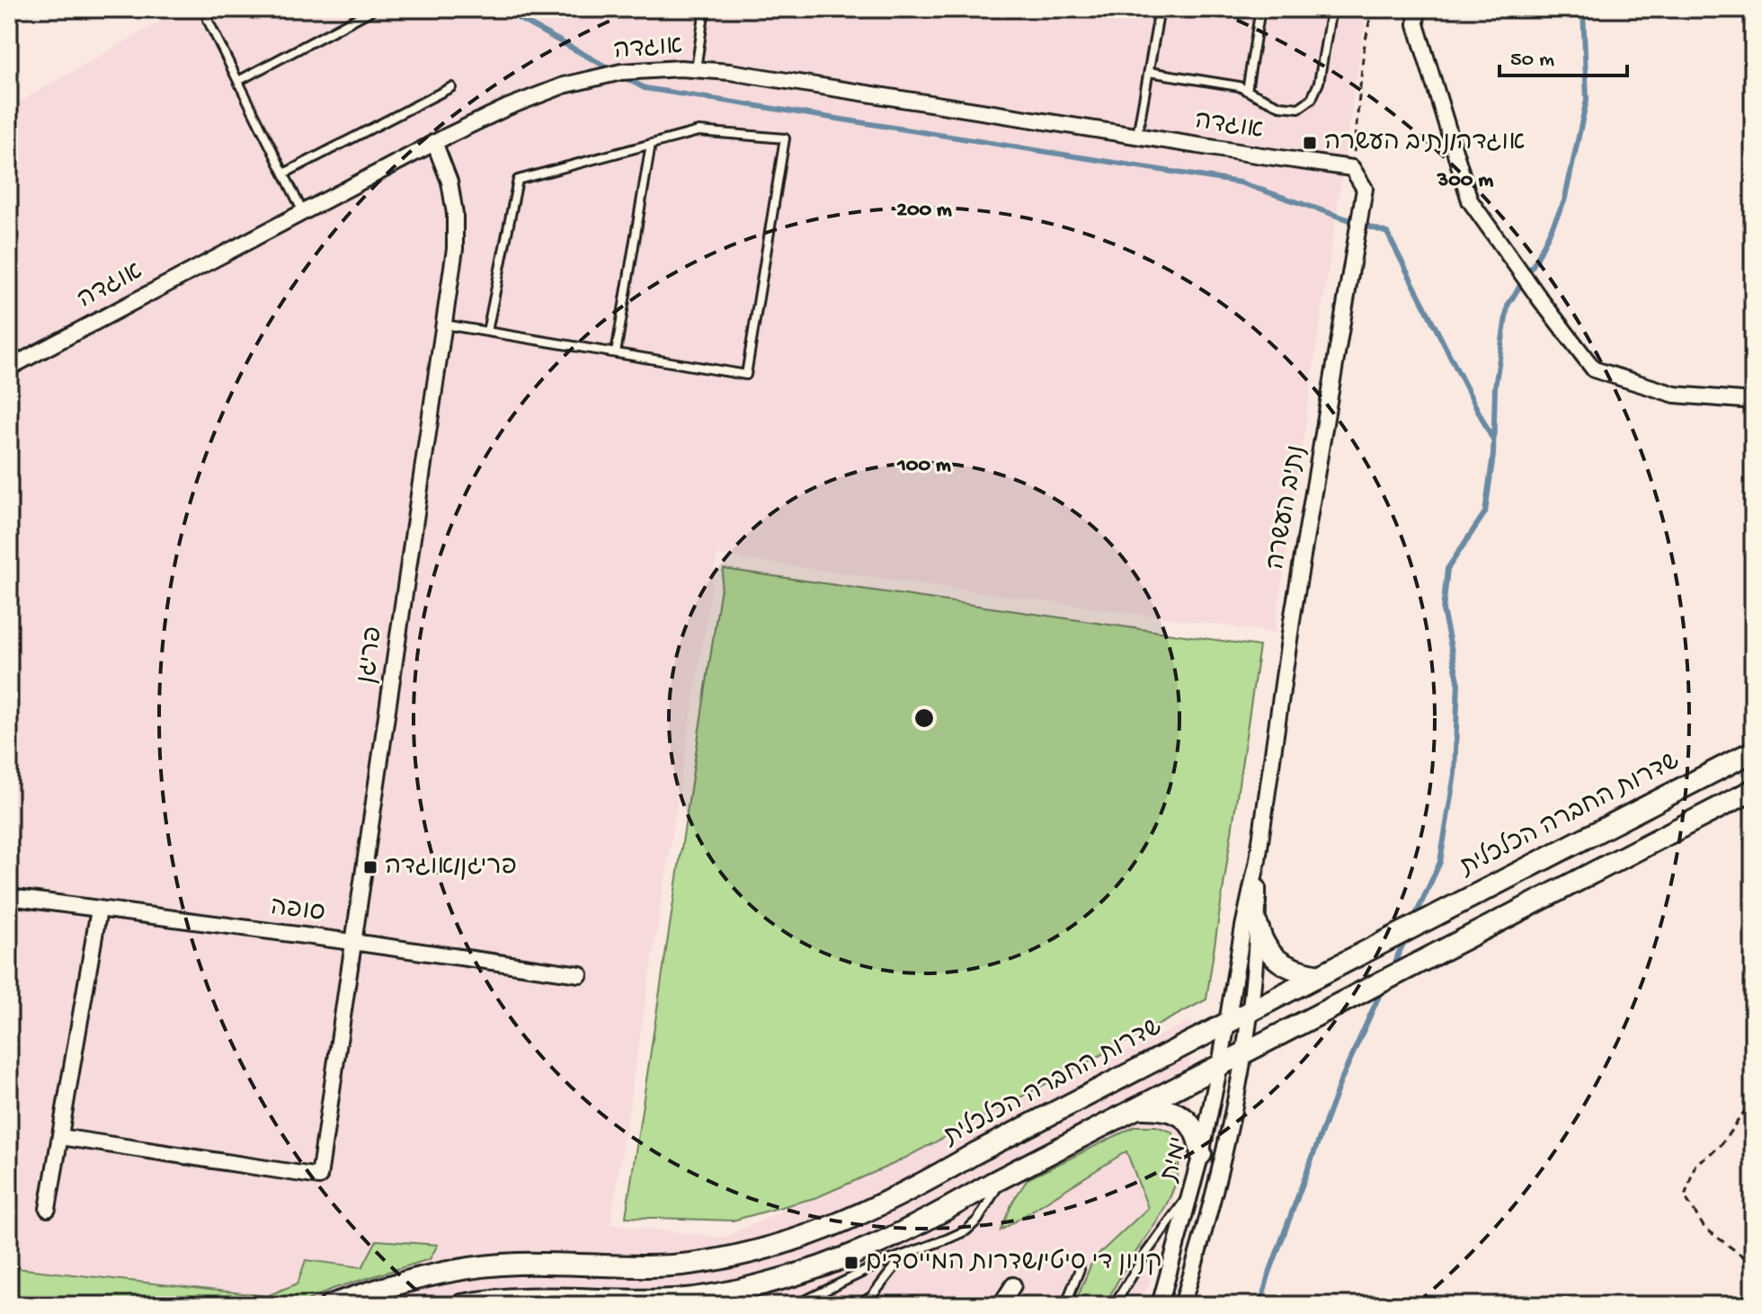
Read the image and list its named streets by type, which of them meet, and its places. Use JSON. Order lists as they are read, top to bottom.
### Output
{
  "streets": {
    "main road": ["שדרות החברה הכלכלית"],
    "street": [
      "אוגדה",
      "נתיב העשרה",
      "פריגן",
      "סופה",
      "ימית"
    ]
  },
  "crossings": [
    ["אוגדה", "נתיב העשרה"],
    ["אוגדה", "פריגן"],
    ["נתיב העשרה", "שדרות החברה הכלכלית"],
    ["נתיב העשרה", "ימית"],
    ["פריגן", "סופה"],
    ["שדרות החברה הכלכלית", "ימית"]
  ],
  "places": {
    "transit": ["אוגדה/נתיב העשרה", "פריגן/אוגדה", "קניון די סיטי/שדרות המייסדים"]
  },
  "scale_bar": "50 m",
  "rings": ["300 m", "200 m", "100 m"]
}
